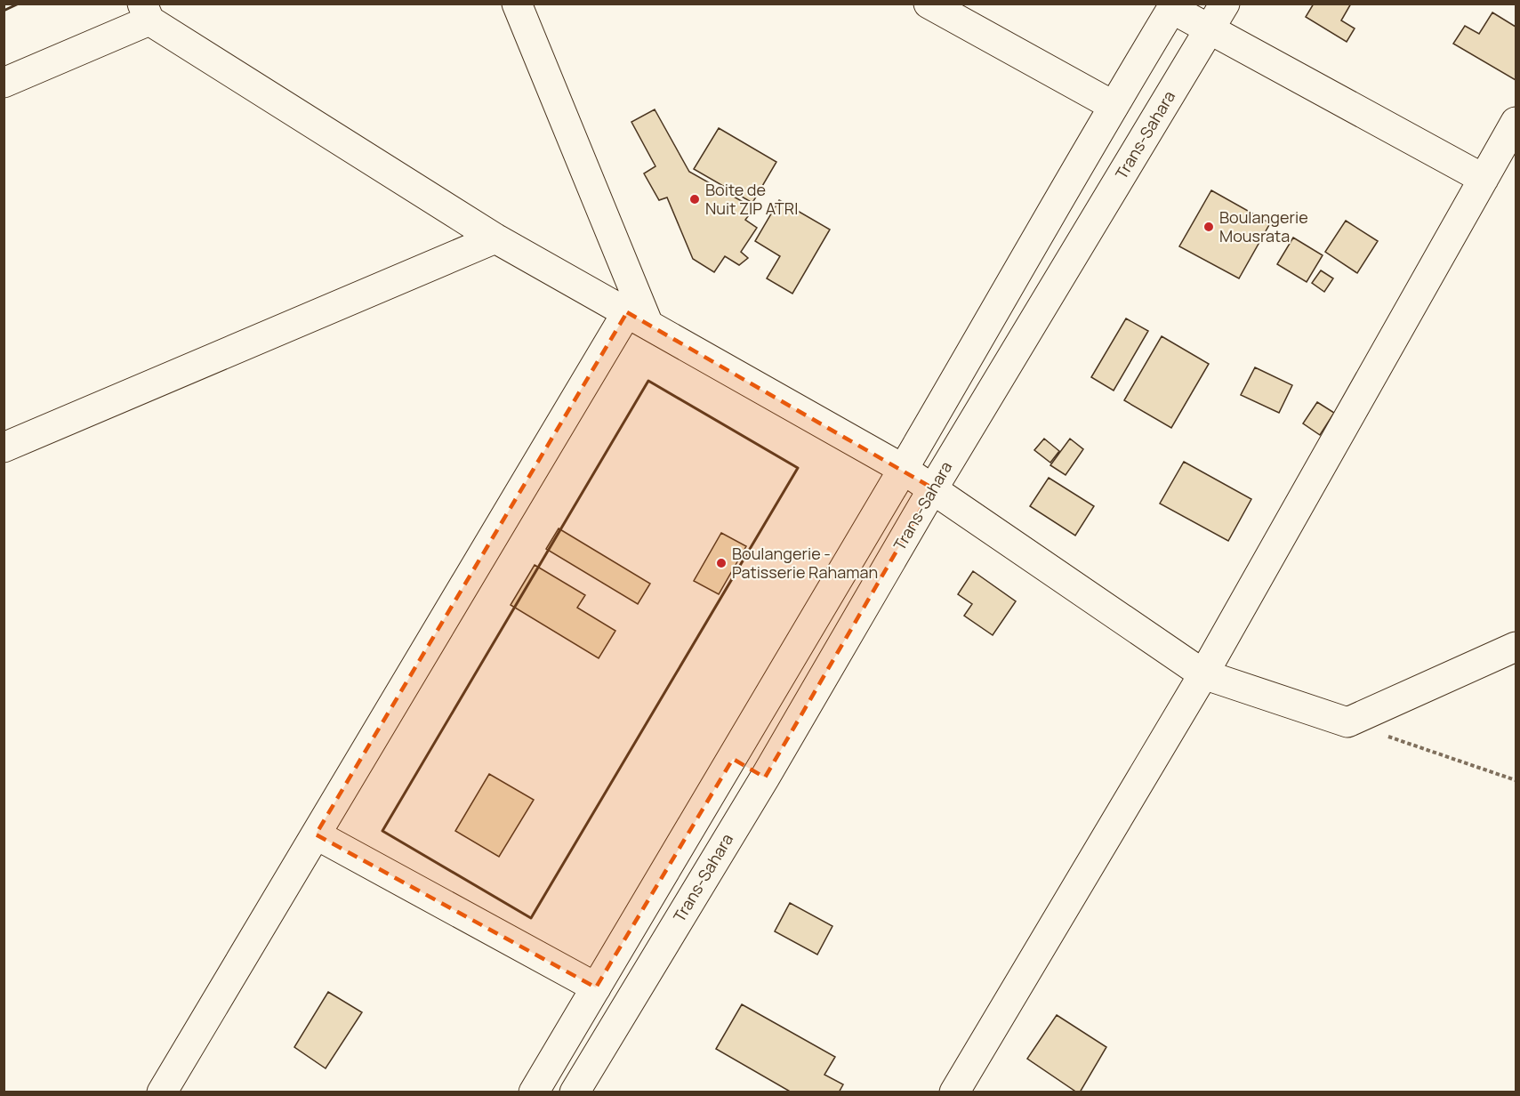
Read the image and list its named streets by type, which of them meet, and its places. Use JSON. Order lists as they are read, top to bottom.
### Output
{
  "streets": {
    "street": ["Trans-Sahara"]
  },
  "places": ["Boite de Nuit ZIP ATRI", "Boulangerie Mousrata", "Boulangerie - Patisserie Rahaman"]
}
